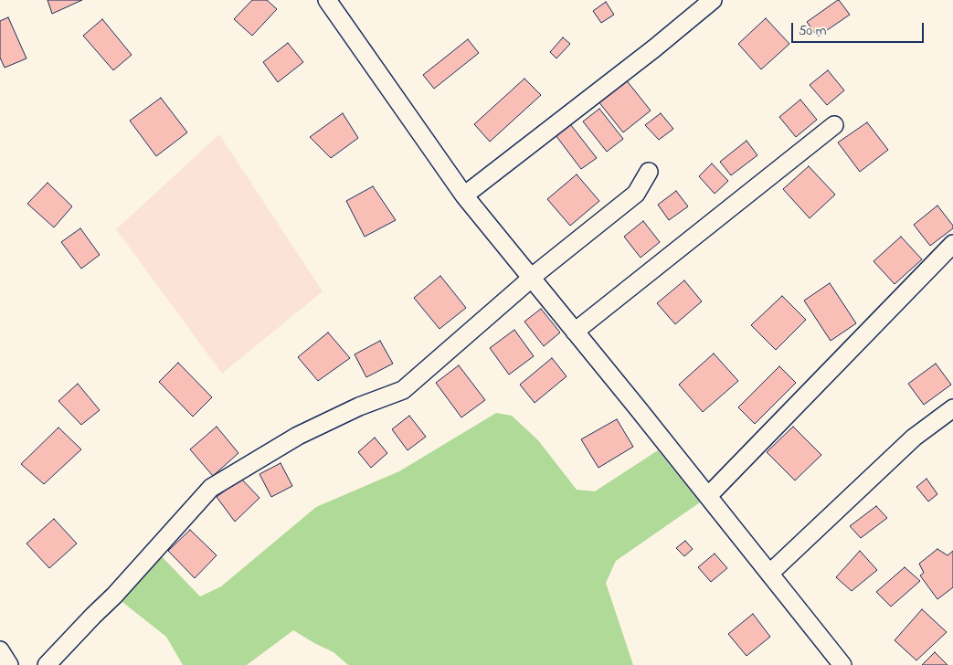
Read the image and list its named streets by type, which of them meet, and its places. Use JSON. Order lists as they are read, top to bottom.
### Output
{
  "scale_bar": "50 m"
}
